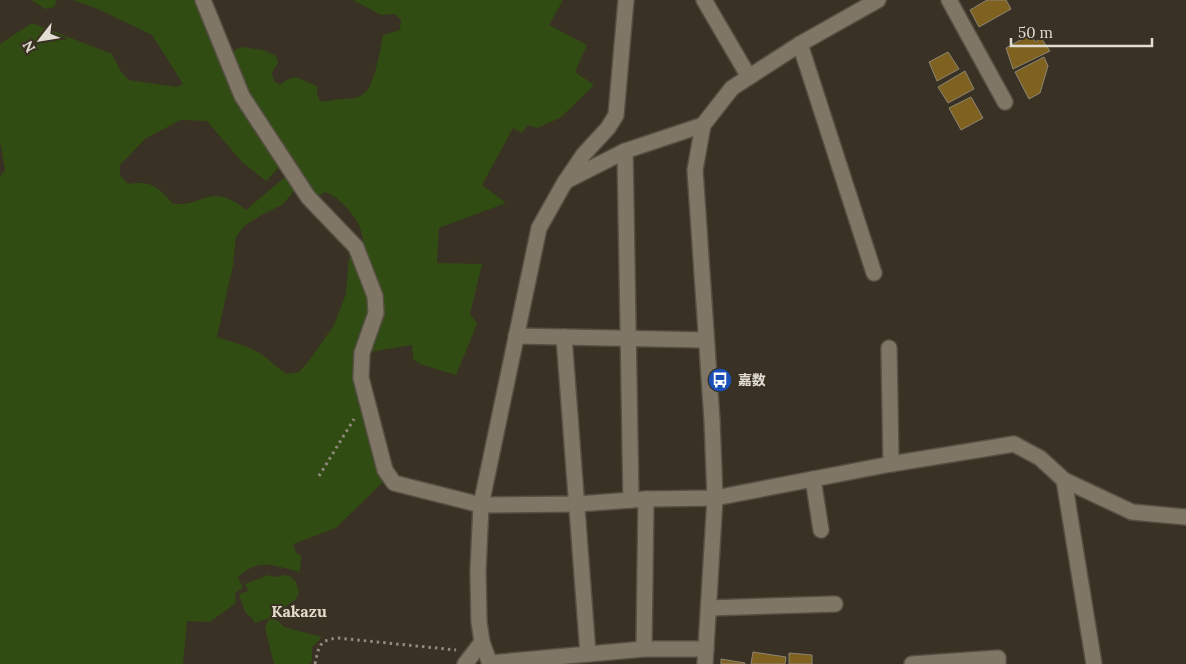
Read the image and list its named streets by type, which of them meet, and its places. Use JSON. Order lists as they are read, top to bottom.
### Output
{
  "districts": ["Kakazu"],
  "places": {
    "bus stop": ["嘉数"]
  },
  "scale_bar": "50 m",
  "north": "bottom left"
}
